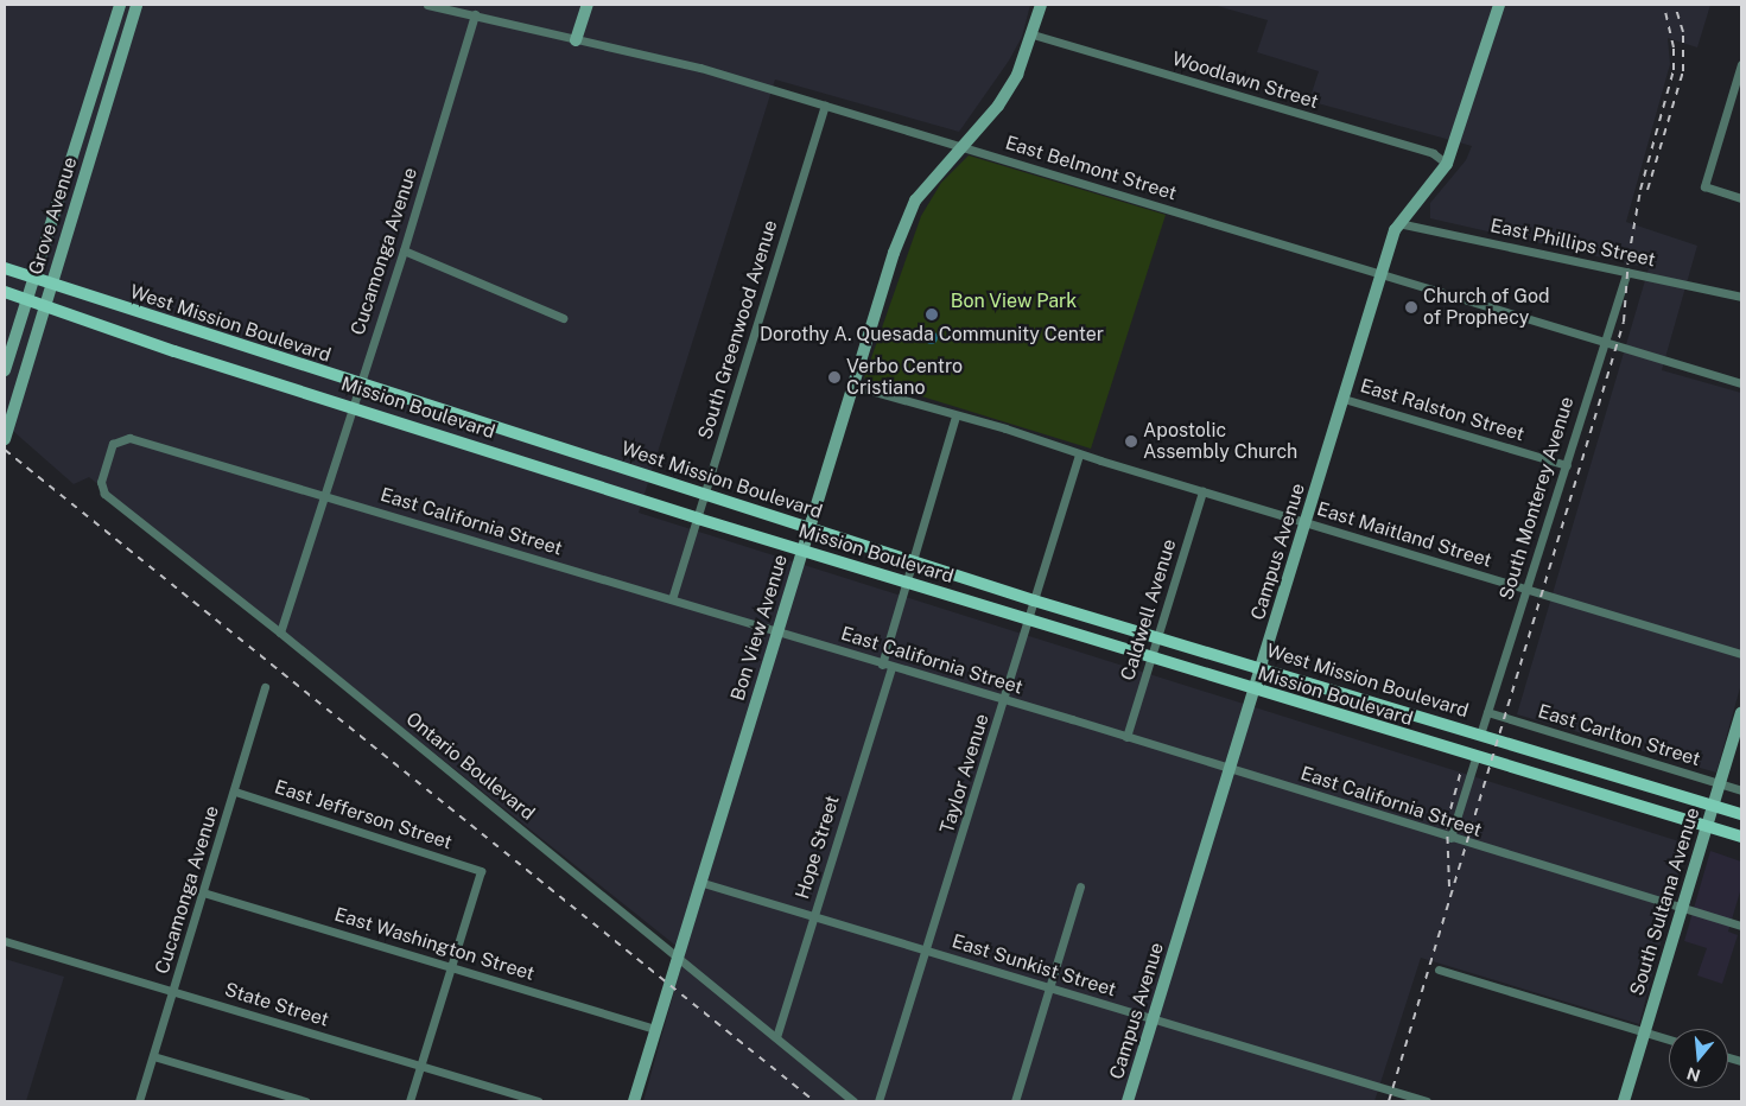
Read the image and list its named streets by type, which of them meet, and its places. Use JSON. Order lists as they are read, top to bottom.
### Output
{
  "streets": {
    "main road": ["West Mission Boulevard", "Mission Boulevard"],
    "street": [
      "Woodlawn Street",
      "East Belmont Street",
      "Grove Avenue",
      "East Phillips Street",
      "Cucamonga Avenue",
      "South Greenwood Avenue",
      "East Ralston Street",
      "South Monterey Avenue",
      "East California Street",
      "East Maitland Street",
      "Campus Avenue",
      "Caldwell Avenue",
      "Bon View Avenue",
      "East Carlton Street",
      "Ontario Boulevard",
      "Taylor Avenue",
      "East Jefferson Street",
      "Hope Street",
      "South Sultana Avenue",
      "East Washington Street",
      "East Sunkist Street",
      "State Street"
    ]
  },
  "crossings": [
    ["Woodlawn Street", "Campus Avenue"],
    ["Woodlawn Street", "Bon View Avenue"],
    ["East Belmont Street", "Cucamonga Avenue"],
    ["East Belmont Street", "South Greenwood Avenue"],
    ["East Belmont Street", "South Monterey Avenue"],
    ["East Belmont Street", "Campus Avenue"],
    ["East Belmont Street", "Bon View Avenue"],
    ["Grove Avenue", "West Mission Boulevard"],
    ["Grove Avenue", "Mission Boulevard"],
    ["East Phillips Street", "South Monterey Avenue"],
    ["East Phillips Street", "Campus Avenue"],
    ["Cucamonga Avenue", "West Mission Boulevard"],
    ["Cucamonga Avenue", "Mission Boulevard"],
    ["Cucamonga Avenue", "East California Street"],
    ["Cucamonga Avenue", "Ontario Boulevard"],
    ["Cucamonga Avenue", "East Jefferson Street"],
    ["Cucamonga Avenue", "East Washington Street"],
    ["Cucamonga Avenue", "State Street"],
    ["West Mission Boulevard", "South Greenwood Avenue"],
    ["West Mission Boulevard", "South Monterey Avenue"],
    ["West Mission Boulevard", "Campus Avenue"],
    ["West Mission Boulevard", "Caldwell Avenue"],
    ["West Mission Boulevard", "Bon View Avenue"],
    ["West Mission Boulevard", "Taylor Avenue"],
    ["West Mission Boulevard", "South Sultana Avenue"],
    ["South Greenwood Avenue", "Mission Boulevard"],
    ["South Greenwood Avenue", "East California Street"],
    ["Mission Boulevard", "Campus Avenue"],
    ["Mission Boulevard", "Caldwell Avenue"],
    ["Mission Boulevard", "Bon View Avenue"],
    ["Mission Boulevard", "Taylor Avenue"],
    ["Mission Boulevard", "South Sultana Avenue"],
    ["East Ralston Street", "South Monterey Avenue"],
    ["East Ralston Street", "Campus Avenue"],
    ["South Monterey Avenue", "East Maitland Street"],
    ["South Monterey Avenue", "East Carlton Street"],
    ["East California Street", "Campus Avenue"],
    ["East California Street", "Caldwell Avenue"],
    ["East California Street", "Bon View Avenue"],
    ["East California Street", "Ontario Boulevard"],
    ["East California Street", "Taylor Avenue"],
    ["East California Street", "Hope Street"],
    ["East California Street", "South Sultana Avenue"],
    ["East Maitland Street", "Campus Avenue"],
    ["East Maitland Street", "Caldwell Avenue"],
    ["East Maitland Street", "Bon View Avenue"],
    ["East Maitland Street", "Taylor Avenue"],
    ["Campus Avenue", "East Sunkist Street"],
    ["Bon View Avenue", "Ontario Boulevard"],
    ["Bon View Avenue", "East Washington Street"],
    ["Bon View Avenue", "East Sunkist Street"],
    ["East Carlton Street", "South Sultana Avenue"],
    ["Ontario Boulevard", "Hope Street"],
    ["Taylor Avenue", "East Sunkist Street"],
    ["East Jefferson Street", "East Washington Street"],
    ["Hope Street", "East Sunkist Street"]
  ],
  "parks": ["Bon View Park"],
  "places": [
    "Church of God of Prophecy",
    "Dorothy A. Quesada Community Center",
    "Verbo Centro Cristiano",
    "Apostolic Assembly Church"
  ],
  "north": "bottom"
}
